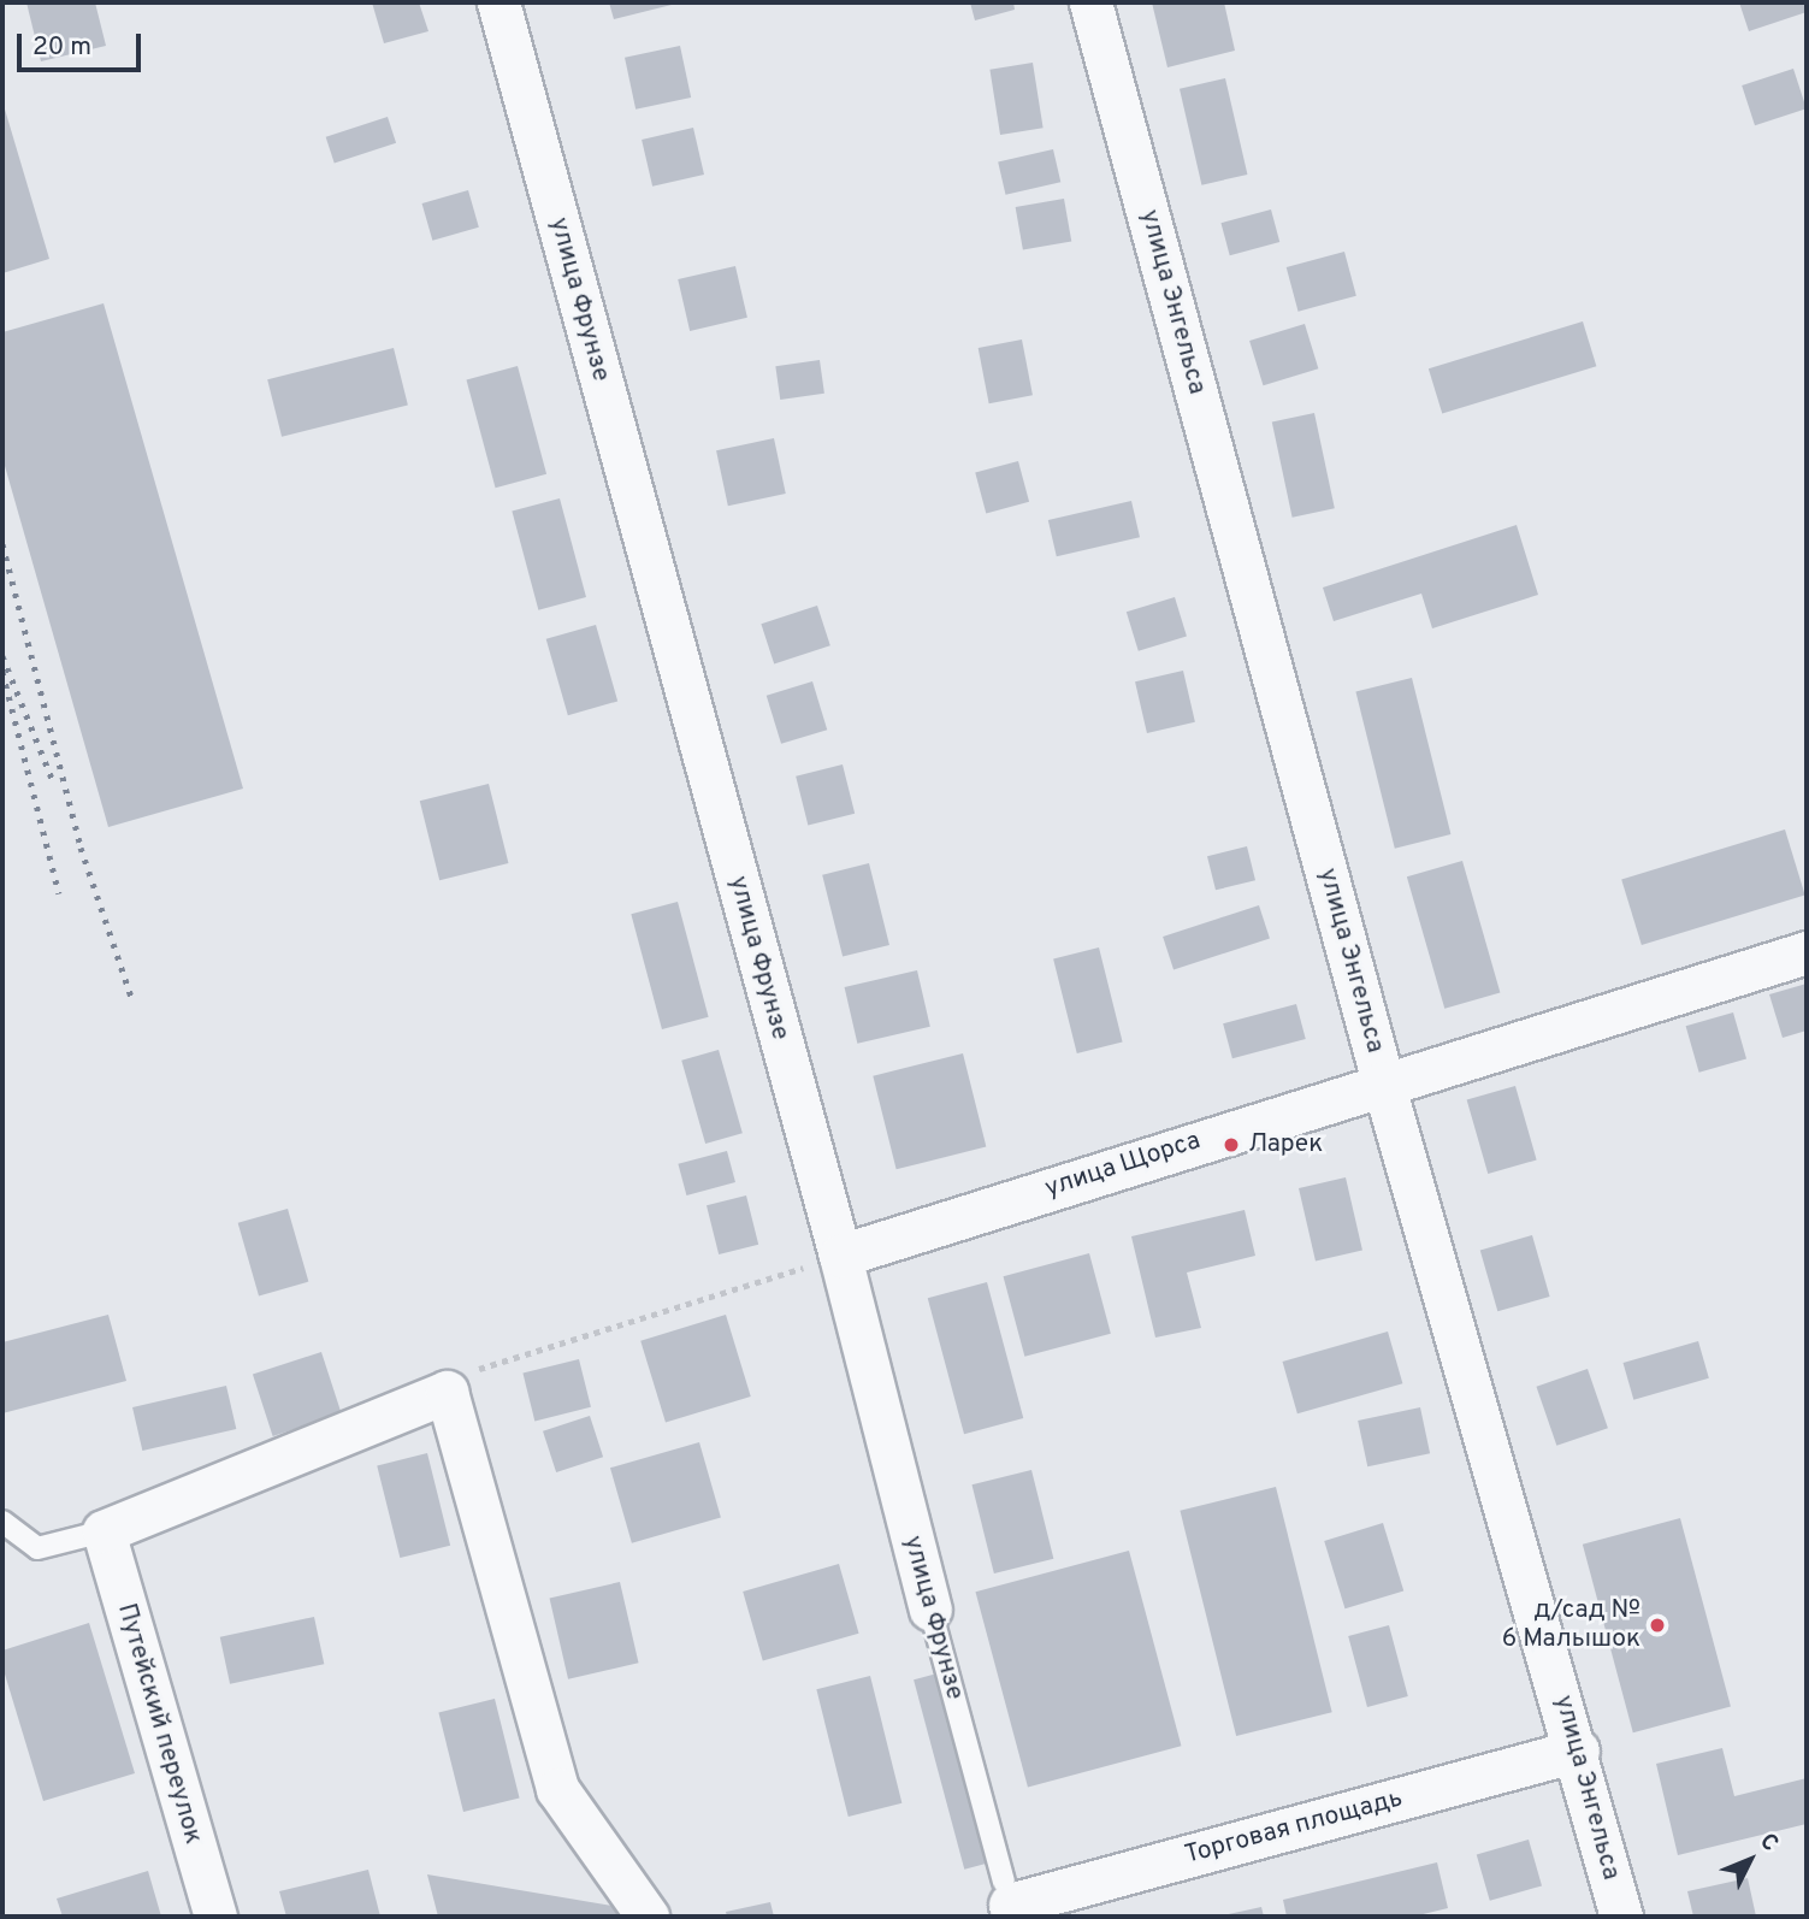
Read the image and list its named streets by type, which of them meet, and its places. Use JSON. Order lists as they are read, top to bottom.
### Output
{
  "streets": {
    "street": [
      "улица Фрунзе",
      "улица Энгельса",
      "улица Щорса",
      "Путейский переулок",
      "Торговая площадь"
    ]
  },
  "crossings": [
    ["улица Фрунзе", "улица Щорса"],
    ["улица Фрунзе", "Торговая площадь"],
    ["улица Энгельса", "улица Щорса"],
    ["улица Энгельса", "Торговая площадь"]
  ],
  "places": ["Ларек", "д/сад № 6 Малышок"],
  "scale_bar": "20 m",
  "north": "top right"
}
